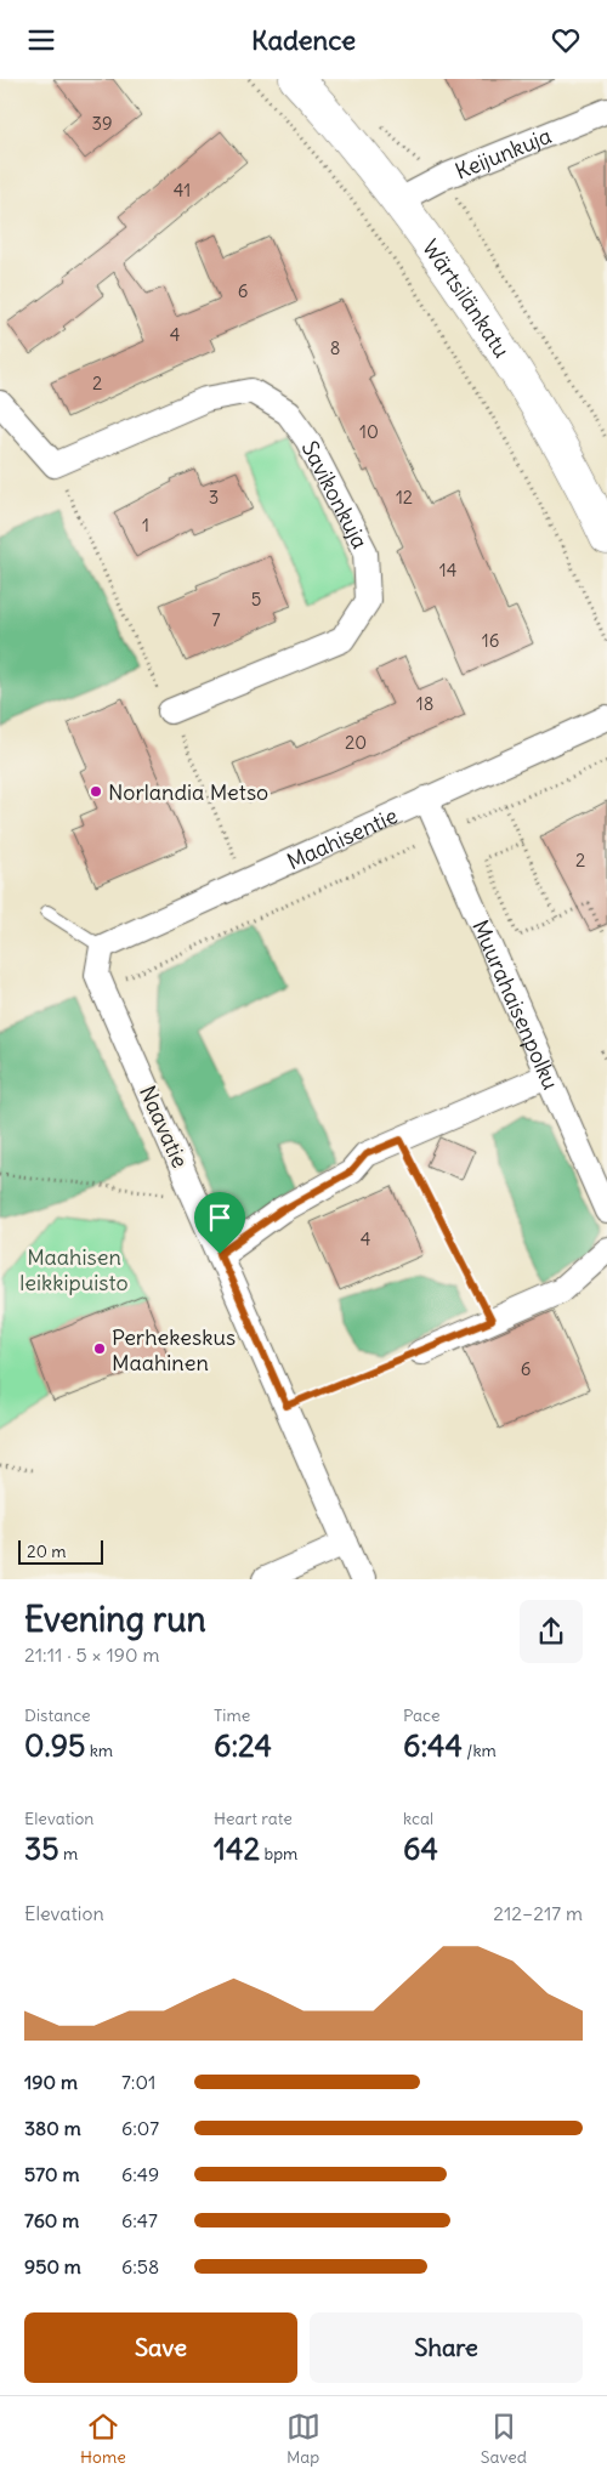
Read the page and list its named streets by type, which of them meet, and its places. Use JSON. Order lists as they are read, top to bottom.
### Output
{
  "streets": {
    "street": [
      "Keijunkuja",
      "Wärtsilänkatu",
      "Savikonkuja",
      "Maahisentie",
      "Muurahaisenpolku",
      "Naavatie"
    ]
  },
  "crossings": [
    ["Keijunkuja", "Wärtsilänkatu"],
    ["Maahisentie", "Muurahaisenpolku"]
  ],
  "parks": ["Maahisen leikkipuisto"],
  "places": ["Norlandia Metso", "Perhekeskus Maahinen"],
  "house_numbers": [
    "39",
    "41",
    "6",
    "4",
    "8",
    "2",
    "10",
    "3",
    "12",
    "1",
    "14",
    "5",
    "7",
    "16",
    "18",
    "20",
    "2",
    "4",
    "6"
  ],
  "scale_bar": "20 m",
  "page": {
    "header": "Kadence",
    "scale": "20 m",
    "heading": ["Evening run", "21:11 · 5 × 190 m"],
    "stats": [
      ["Distance", "0.95 km"],
      ["Time", "6:24"],
      ["Pace", "6:44 /km"],
      ["Elevation", "35 m"],
      ["Heart rate", "142 bpm"],
      ["kcal", "64"]
    ],
    "chart": ["Elevation", "212–217 m"],
    "list": [
      {
        "name": "190 m",
        "note": "7:01"
      },
      {
        "name": "380 m",
        "note": "6:07"
      },
      {
        "name": "570 m",
        "note": "6:49"
      },
      {
        "name": "760 m",
        "note": "6:47"
      },
      {
        "name": "950 m",
        "note": "6:58"
      }
    ],
    "buttons": ["Save", "Share"],
    "tabs": ["Home", "Map", "Saved"]
  }
}
